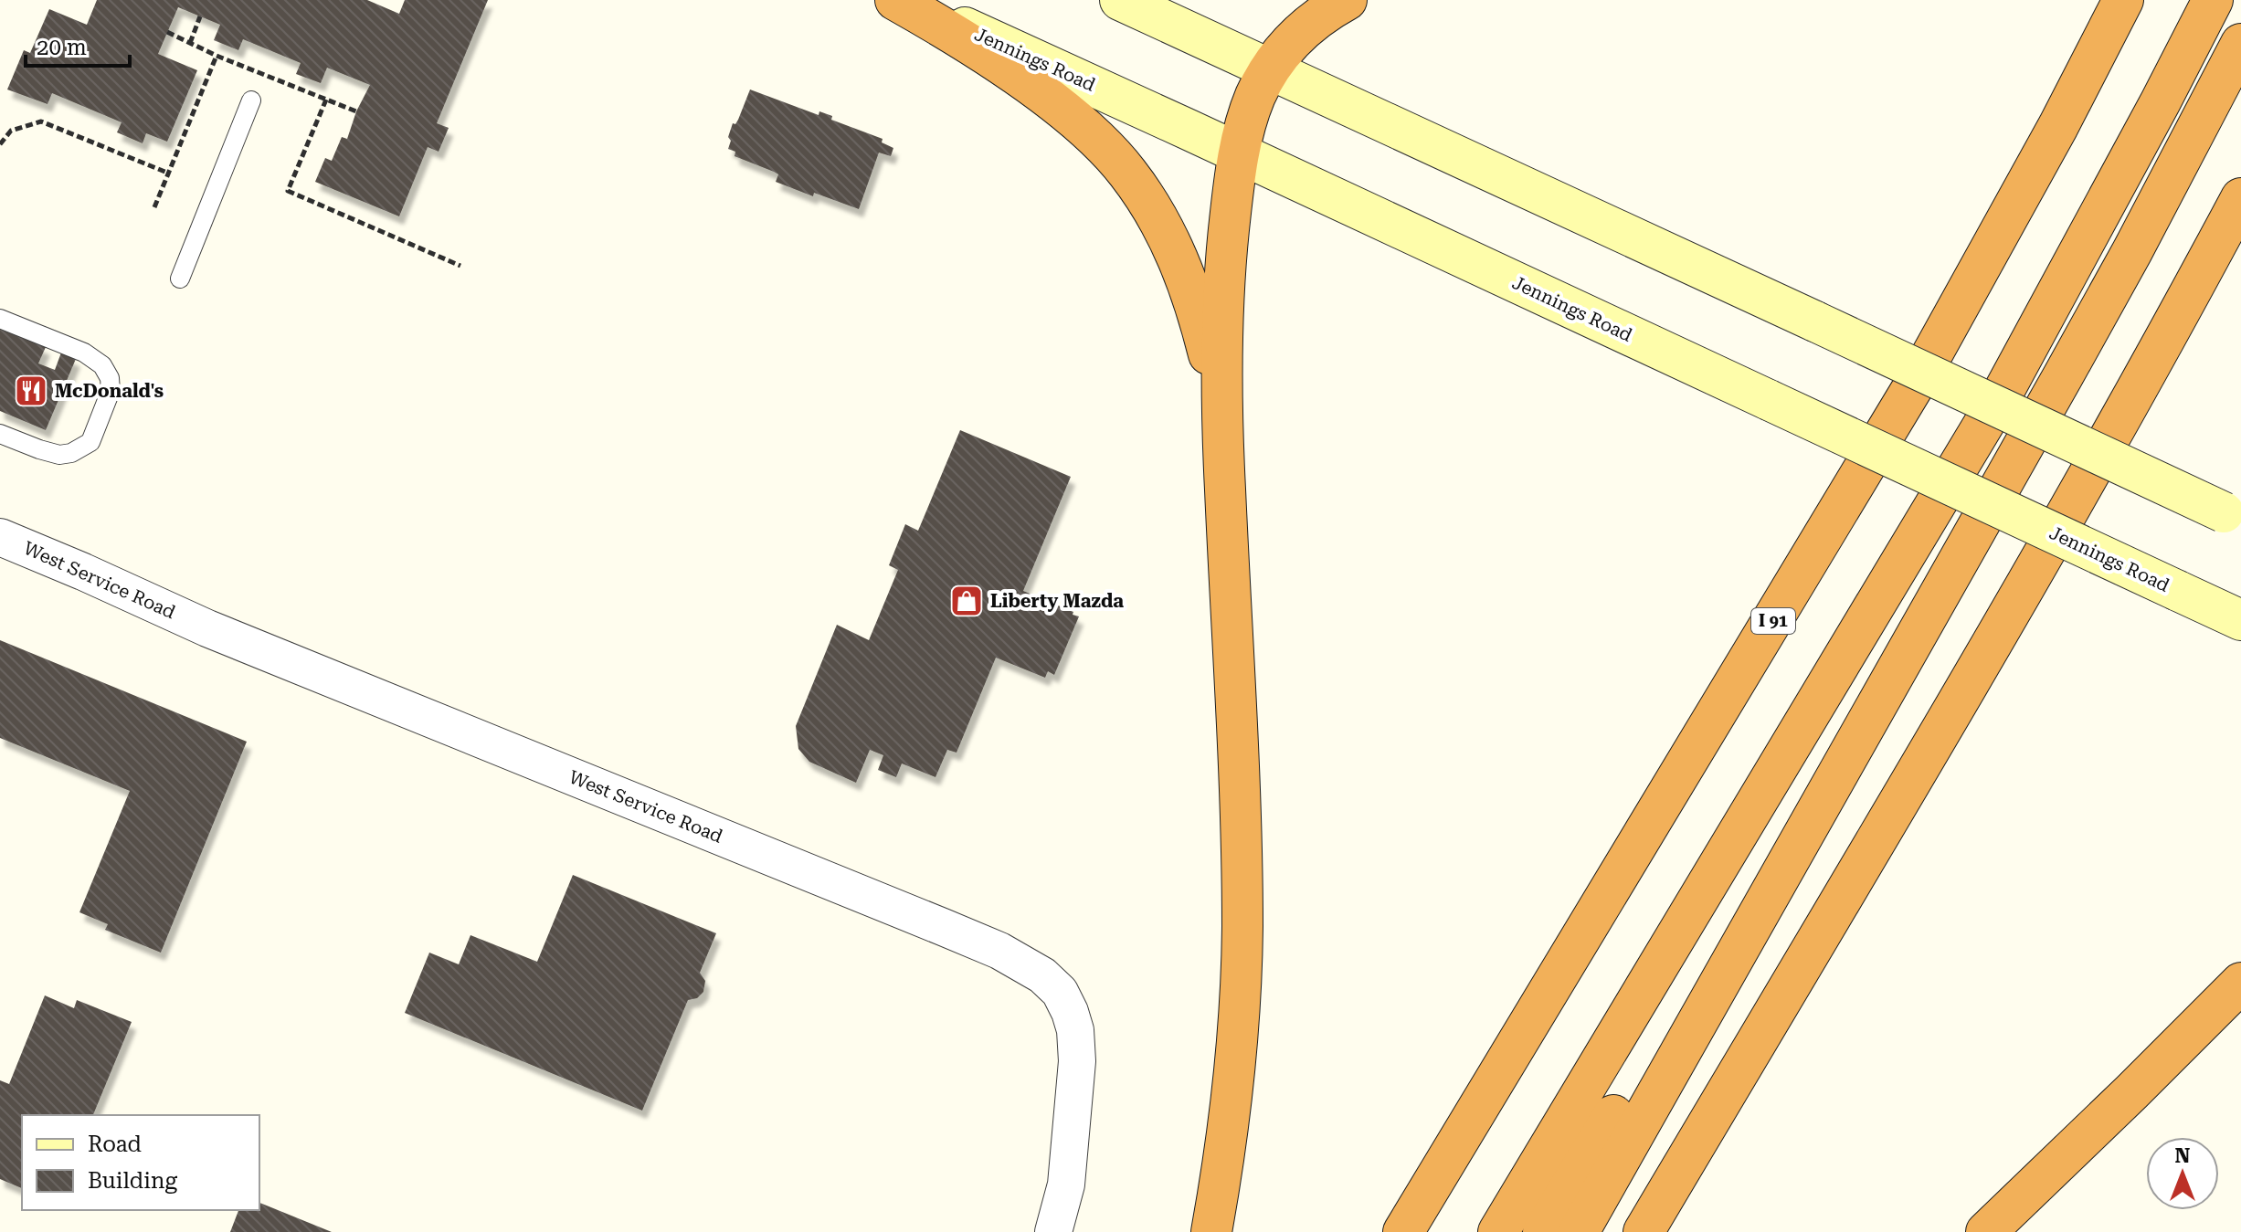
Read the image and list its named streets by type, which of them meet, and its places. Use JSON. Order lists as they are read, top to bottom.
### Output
{
  "streets": {
    "highway": ["I 91"],
    "main road": ["Jennings Road"],
    "street": ["West Service Road"]
  },
  "places": {
    "restaurant": ["McDonald's"],
    "shop": ["Liberty Mazda"]
  },
  "legend": ["Road", "Building"],
  "scale_bar": "20 m",
  "north": "top"
}
